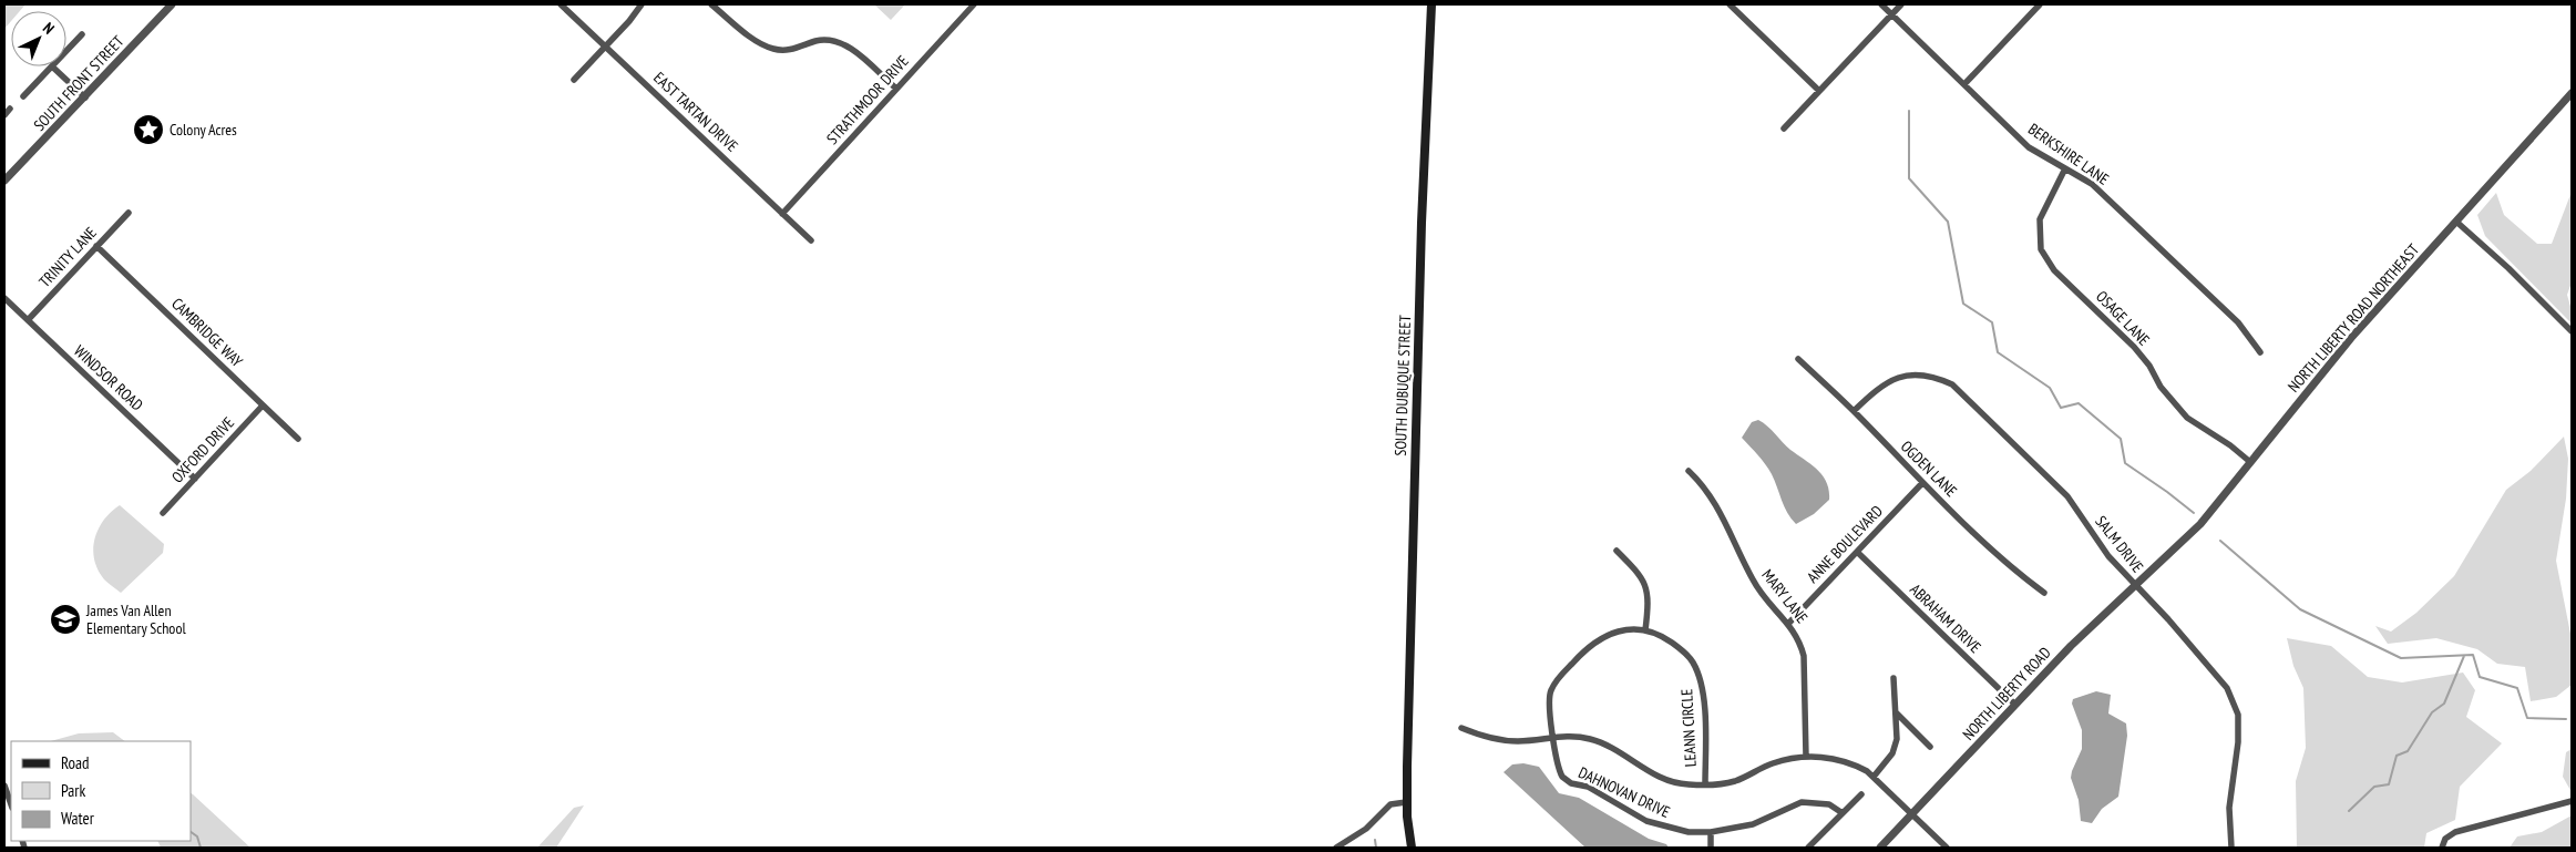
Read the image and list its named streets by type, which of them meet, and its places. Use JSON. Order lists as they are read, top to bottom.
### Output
{
  "streets": {
    "main road": ["SOUTH DUBUQUE STREET"],
    "street": [
      "SOUTH FRONT STREET",
      "STRATHMOOR DRIVE",
      "EAST TARTAN DRIVE",
      "BERKSHIRE LANE",
      "TRINITY LANE",
      "OSAGE LANE",
      "NORTH LIBERTY ROAD NORTHEAST",
      "CAMBRIDGE WAY",
      "WINDSOR ROAD",
      "OXFORD DRIVE",
      "OGDEN LANE",
      "ANNE BOULEVARD",
      "SALM DRIVE",
      "MARY LANE",
      "ABRAHAM DRIVE",
      "NORTH LIBERTY ROAD",
      "LEANN CIRCLE",
      "DAHNOVAN DRIVE"
    ]
  },
  "crossings": [
    ["STRATHMOOR DRIVE", "EAST TARTAN DRIVE"],
    ["BERKSHIRE LANE", "OSAGE LANE"],
    ["TRINITY LANE", "CAMBRIDGE WAY"],
    ["TRINITY LANE", "WINDSOR ROAD"],
    ["OSAGE LANE", "NORTH LIBERTY ROAD NORTHEAST"],
    ["NORTH LIBERTY ROAD NORTHEAST", "NORTH LIBERTY ROAD"],
    ["CAMBRIDGE WAY", "OXFORD DRIVE"],
    ["WINDSOR ROAD", "OXFORD DRIVE"],
    ["OGDEN LANE", "ANNE BOULEVARD"],
    ["OGDEN LANE", "SALM DRIVE"],
    ["ANNE BOULEVARD", "MARY LANE"],
    ["ANNE BOULEVARD", "ABRAHAM DRIVE"],
    ["SALM DRIVE", "NORTH LIBERTY ROAD"],
    ["ABRAHAM DRIVE", "NORTH LIBERTY ROAD"],
    ["LEANN CIRCLE", "DAHNOVAN DRIVE"]
  ],
  "places": {
    "place": ["Colony Acres"],
    "school or university": ["James Van Allen Elementary School"]
  },
  "legend": ["Road", "Park", "Water"],
  "north": "top right"
}
